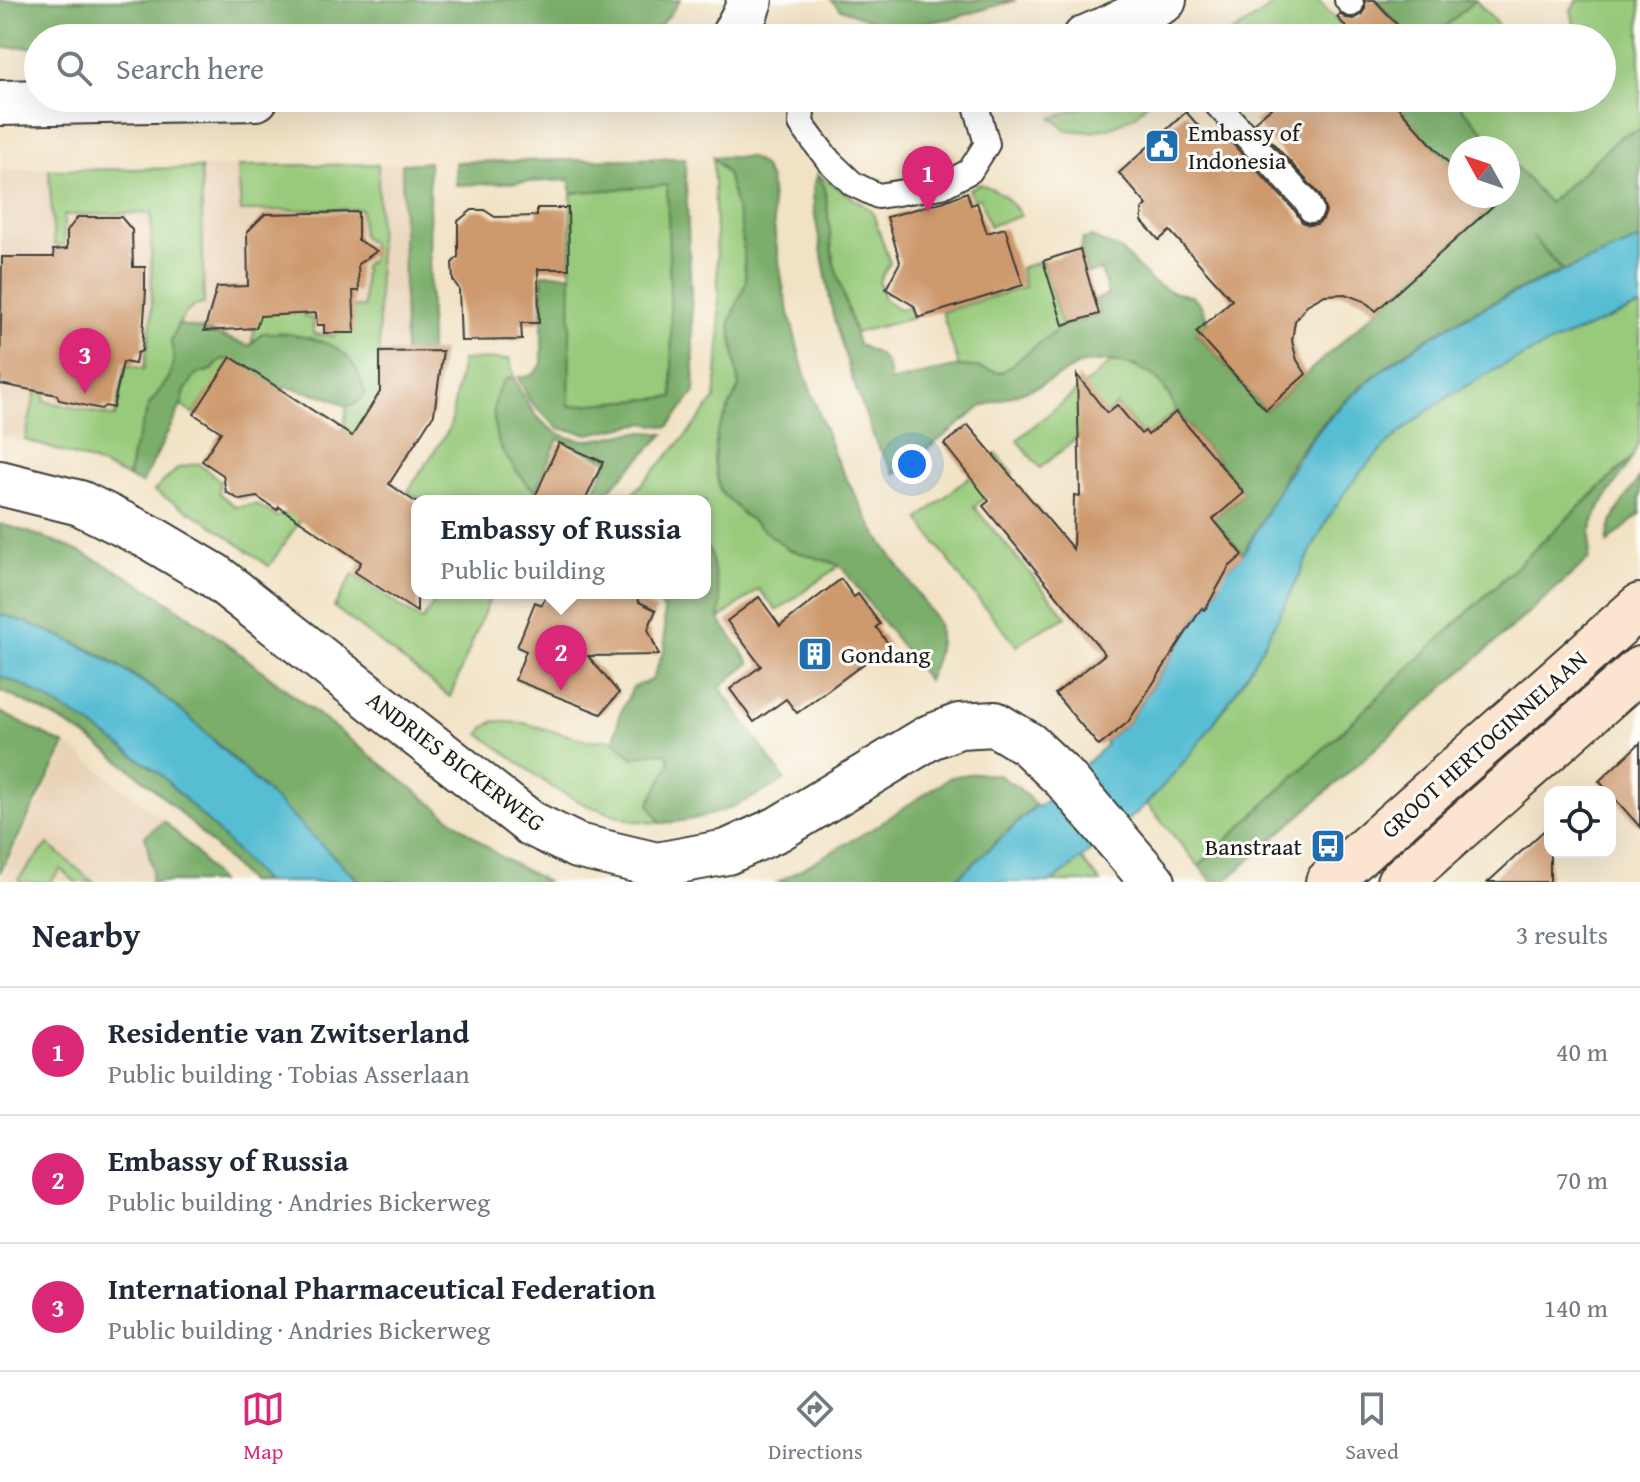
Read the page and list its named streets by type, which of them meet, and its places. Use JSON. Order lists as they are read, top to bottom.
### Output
{
  "streets": {
    "main road": ["GROOT HERTOGINNELAAN"],
    "street": ["ANDRIES BICKERWEG"]
  },
  "places": {
    "public building": ["Embassy of Indonesia"],
    "building": ["Gondang"],
    "bus stop": ["Banstraat"]
  },
  "north": "top left",
  "page": {
    "search": "Search here",
    "pins": ["1", "3", "2"],
    "popup": ["Embassy of Russia", "Public building"],
    "heading": ["Nearby", "3 results"],
    "list": [
      {
        "mark": "1",
        "name": "Residentie van Zwitserland",
        "note": "Public building · Tobias Asserlaan",
        "value": "40 m"
      },
      {
        "mark": "2",
        "name": "Embassy of Russia",
        "note": "Public building · Andries Bickerweg",
        "value": "70 m"
      },
      {
        "mark": "3",
        "name": "International Pharmaceutical Federation",
        "note": "Public building · Andries Bickerweg",
        "value": "140 m"
      }
    ],
    "nav": ["Map", "Directions", "Saved"]
  }
}
